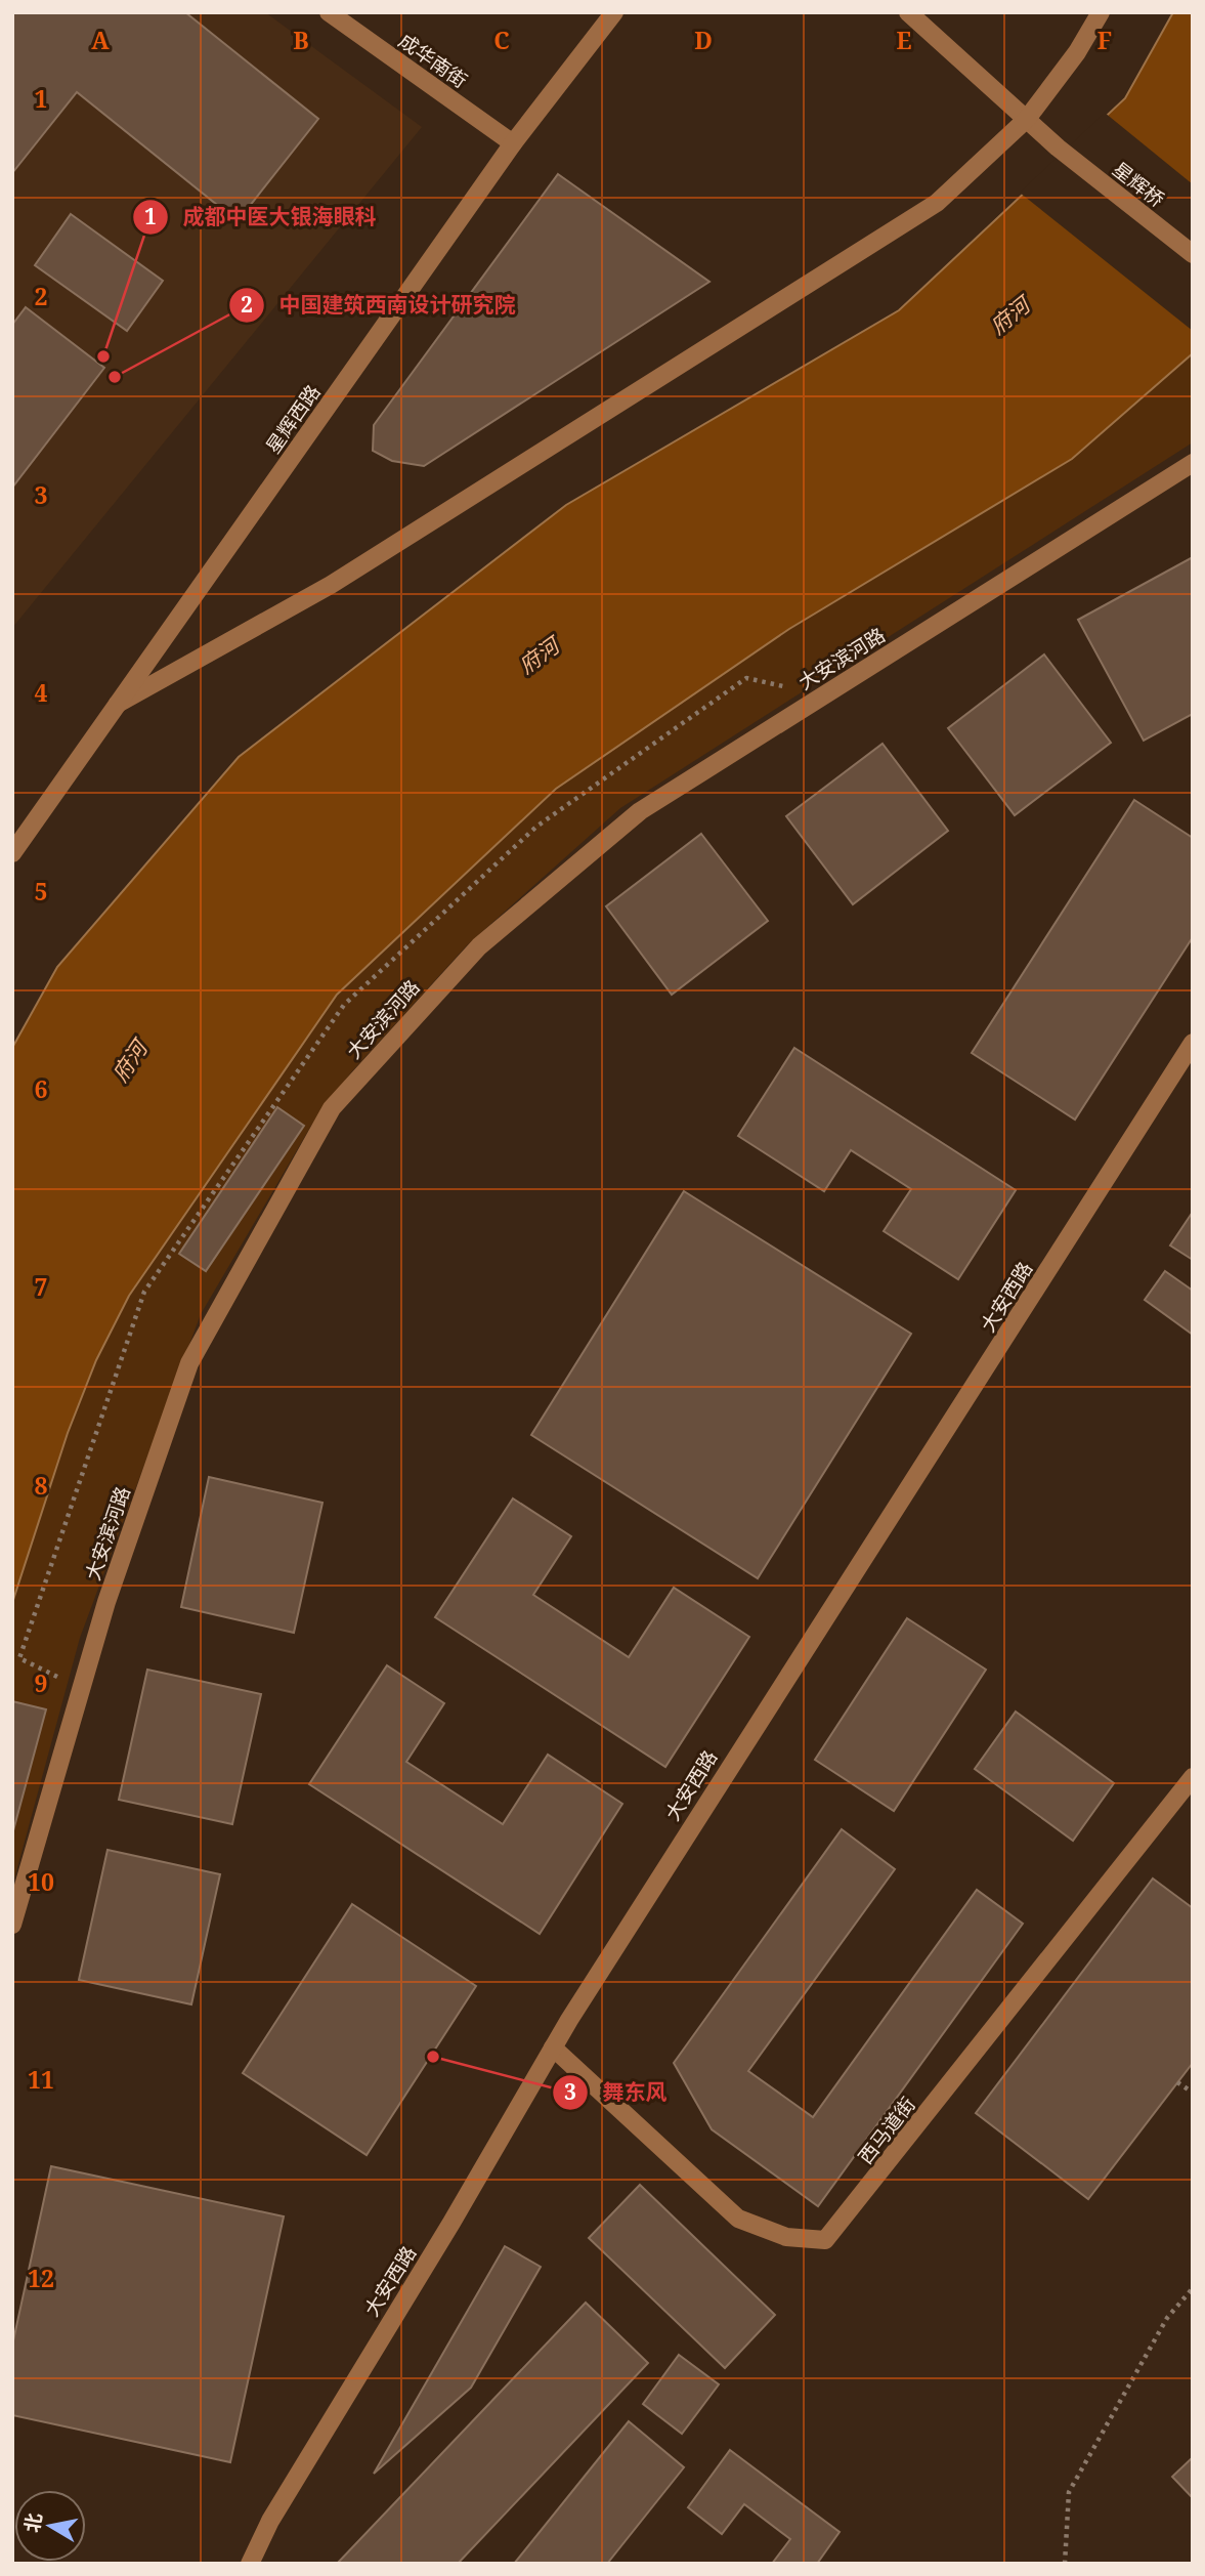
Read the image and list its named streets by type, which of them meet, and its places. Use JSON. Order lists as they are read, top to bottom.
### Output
{
  "streets": {
    "street": [
      "成华南街",
      "星辉桥",
      "星辉西路",
      "大安滨河路",
      "大安西路",
      "西马道街"
    ]
  },
  "crossings": [
    ["成华南街", "星辉西路"],
    ["大安西路", "西马道街"]
  ],
  "water": ["府河"],
  "places": ["成都中医大银海眼科", "中国建筑西南设计研究院", "舞东风"],
  "north": "left",
  "grid": {
    "columns": [
      "A",
      "B",
      "C",
      "D",
      "E",
      "F"
    ],
    "rows": [
      "1",
      "2",
      "3",
      "4",
      "5",
      "6",
      "7",
      "8",
      "9",
      "10",
      "11",
      "12"
    ]
  }
}
